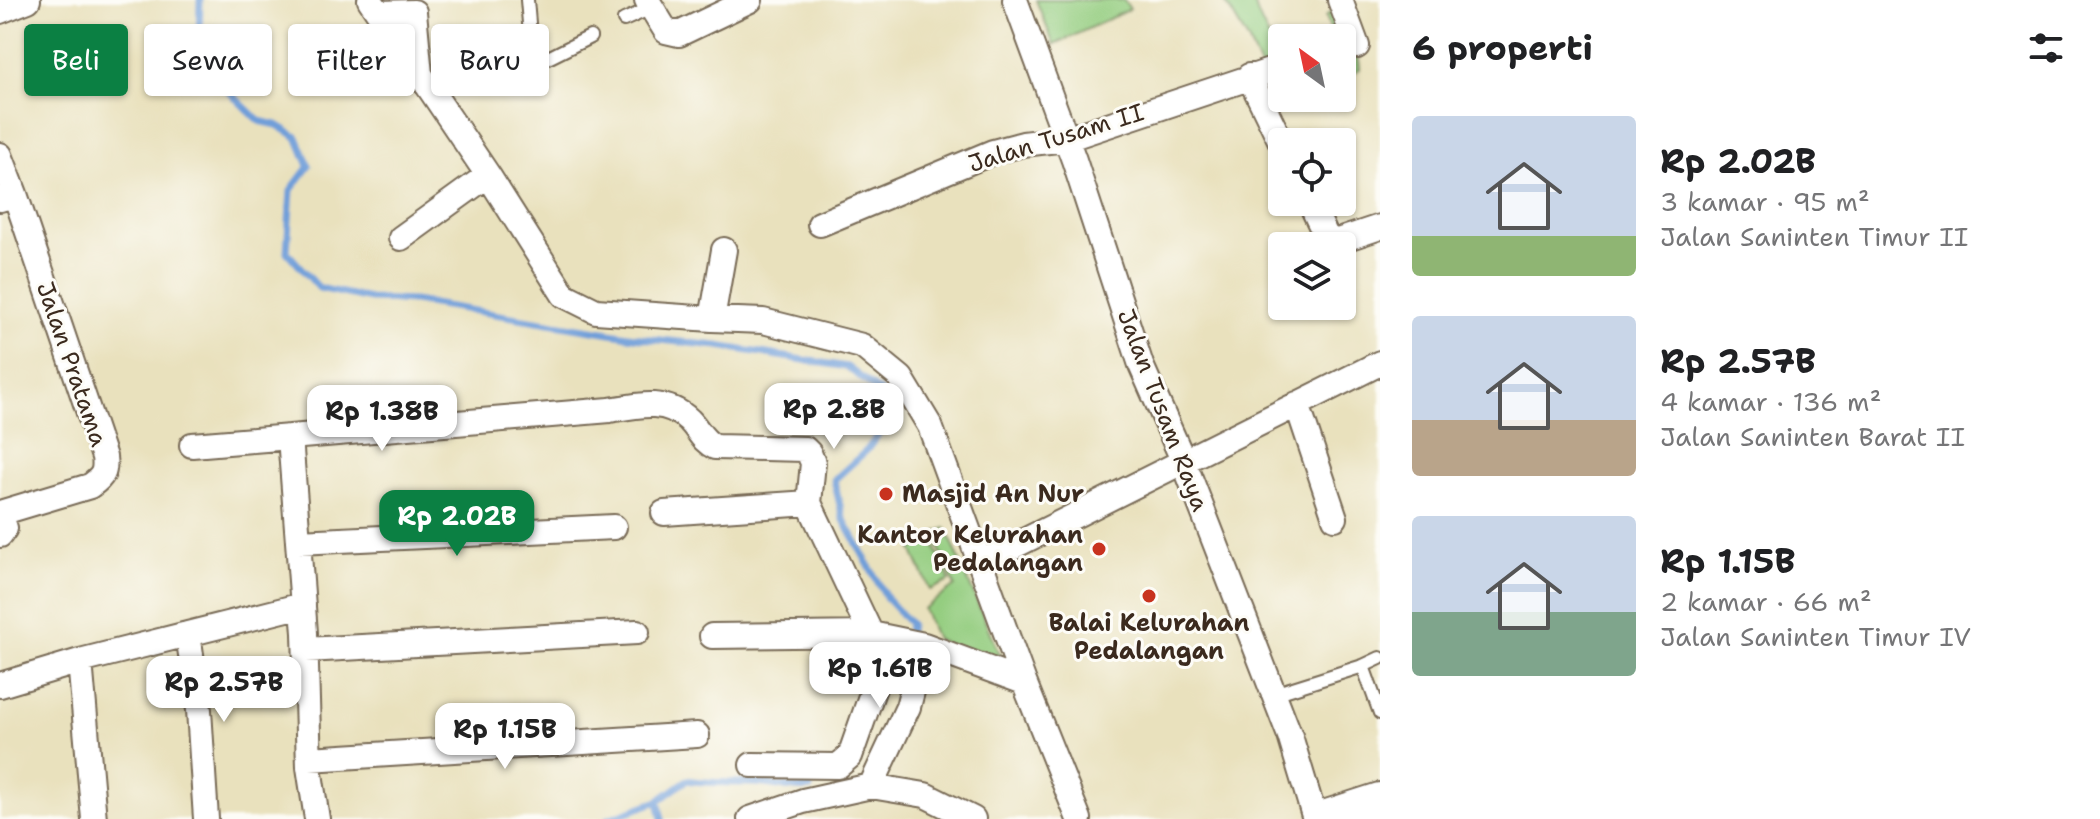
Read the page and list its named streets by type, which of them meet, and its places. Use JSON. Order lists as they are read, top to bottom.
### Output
{
  "streets": {
    "street": ["Jalan Tusam II", "Jalan Pratama", "Jalan Tusam Raya"]
  },
  "crossings": [
    ["Jalan Tusam II", "Jalan Tusam Raya"]
  ],
  "places": ["Masjid An Nur", "Kantor Kelurahan Pedalangan", "Balai Kelurahan Pedalangan"],
  "north": "top left",
  "page": {
    "heading": "6 properti",
    "chip": [
      "Beli",
      "Sewa",
      "Filter",
      "Baru"
    ],
    "list": [
      {
        "name": "Rp 2.02B",
        "note": "3 kamar · 95 m² · Jalan Saninten Timur II"
      },
      {
        "name": "Rp 2.57B",
        "note": "4 kamar · 136 m² · Jalan Saninten Barat II"
      },
      {
        "name": "Rp 1.15B",
        "note": "2 kamar · 66 m² · Jalan Saninten Timur IV"
      }
    ],
    "price": [
      "Rp 2.8B",
      "Rp 1.38B",
      "Rp 2.02B",
      "Rp 1.61B",
      "Rp 2.57B",
      "Rp 1.15B"
    ]
  }
}
